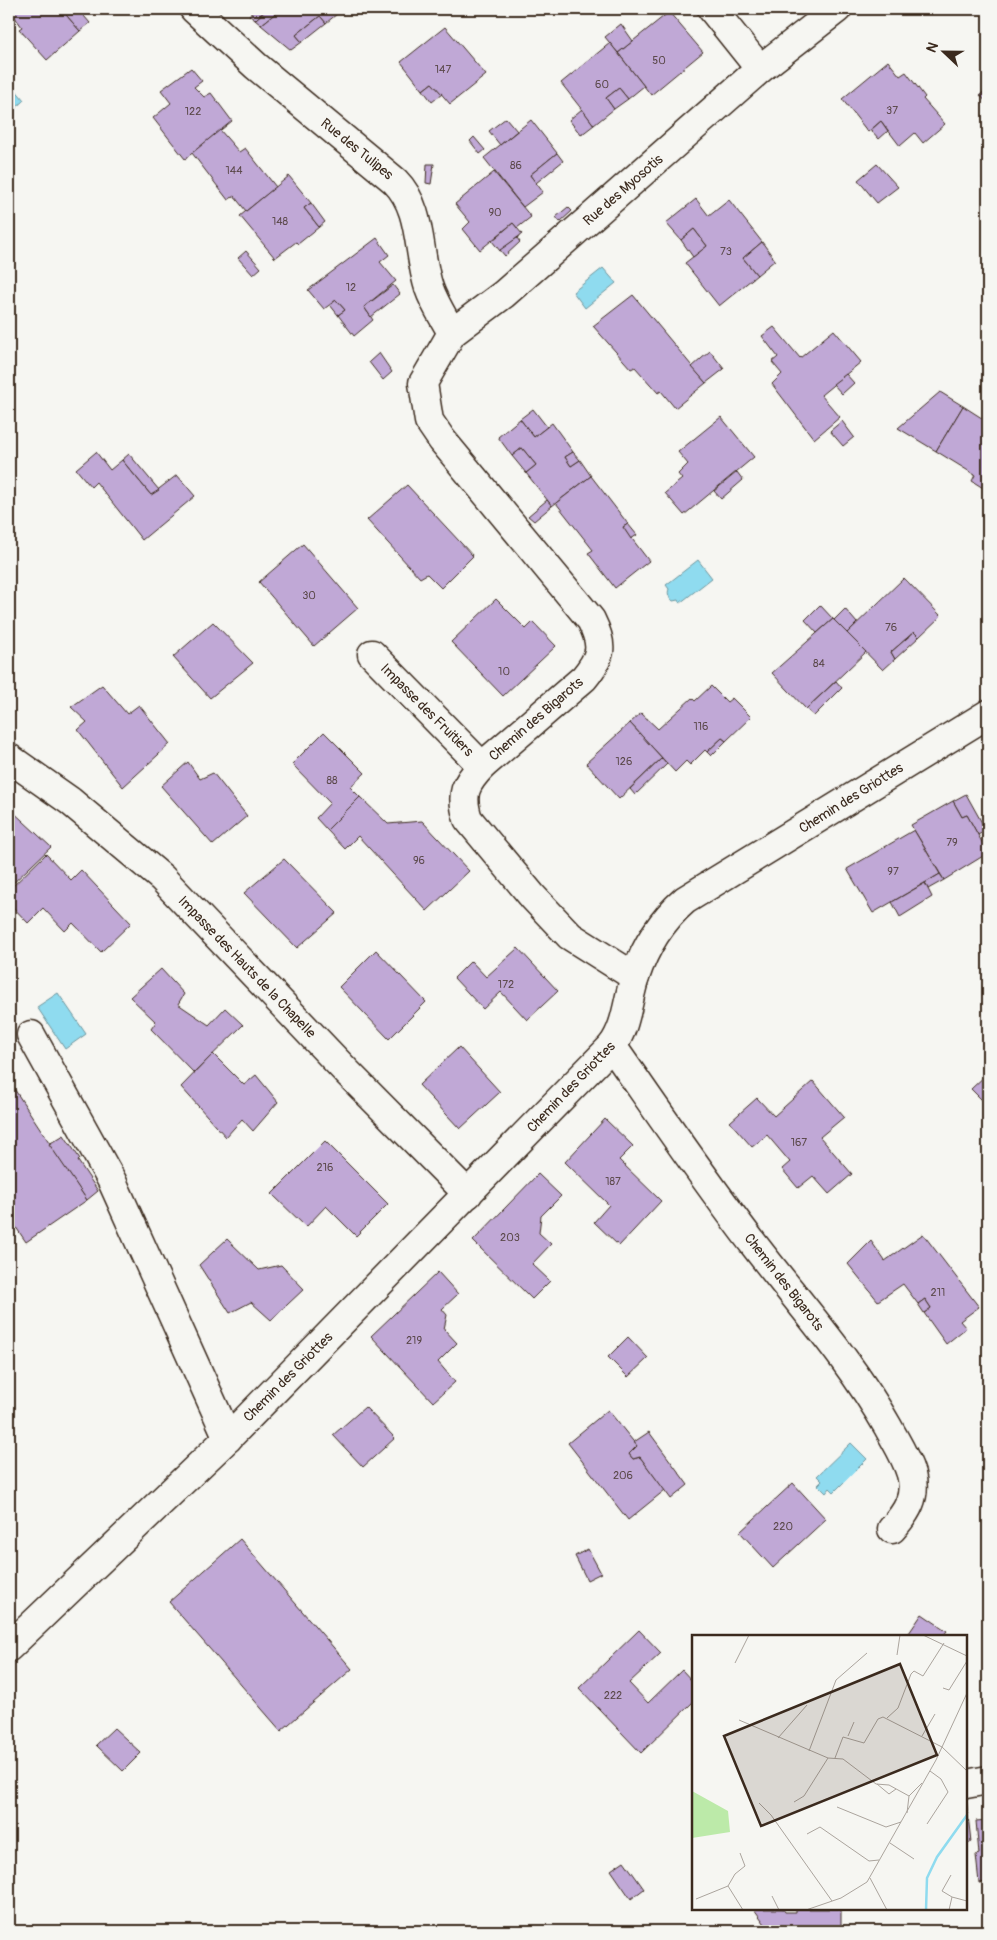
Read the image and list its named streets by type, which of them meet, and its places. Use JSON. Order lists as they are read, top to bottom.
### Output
{
  "streets": {
    "street": [
      "Rue des Tulipes",
      "Rue des Myosotis",
      "Impasse des Fruitiers",
      "Chemin des Bigarots",
      "Chemin des Griottes",
      "Impasse des Hauts de la Chapelle"
    ]
  },
  "crossings": [
    ["Rue des Tulipes", "Rue des Myosotis"],
    ["Rue des Myosotis", "Chemin des Bigarots"],
    ["Impasse des Fruitiers", "Chemin des Bigarots"],
    ["Chemin des Bigarots", "Chemin des Griottes"],
    ["Chemin des Griottes", "Impasse des Hauts de la Chapelle"]
  ],
  "house_numbers": [
    "50",
    "147",
    "60",
    "37",
    "122",
    "86",
    "144",
    "90",
    "148",
    "73",
    "12",
    "30",
    "76",
    "84",
    "10",
    "116",
    "126",
    "88",
    "79",
    "96",
    "97",
    "172",
    "167",
    "216",
    "187",
    "203",
    "211",
    "219",
    "206",
    "220",
    "222"
  ],
  "north": "left"
}
